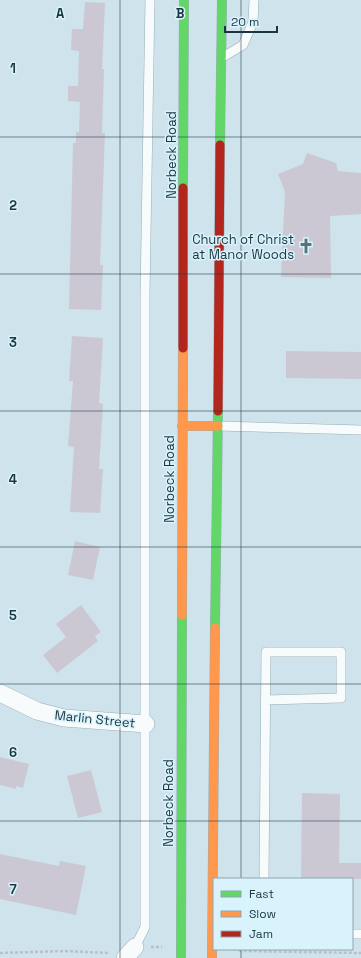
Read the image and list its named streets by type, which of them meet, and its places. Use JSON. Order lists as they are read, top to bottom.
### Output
{
  "streets": {
    "main road": ["Norbeck Road"],
    "street": ["Marlin Street"]
  },
  "crossings": [
    ["Norbeck Road", "Marlin Street"]
  ],
  "places": {
    "church": ["Church of Christ at Manor Woods"]
  },
  "legend": ["Fast", "Slow", "Jam"],
  "scale_bar": "20 m",
  "grid": {
    "columns": ["A", "B"],
    "rows": [
      "1",
      "2",
      "3",
      "4",
      "5",
      "6",
      "7"
    ]
  }
}
